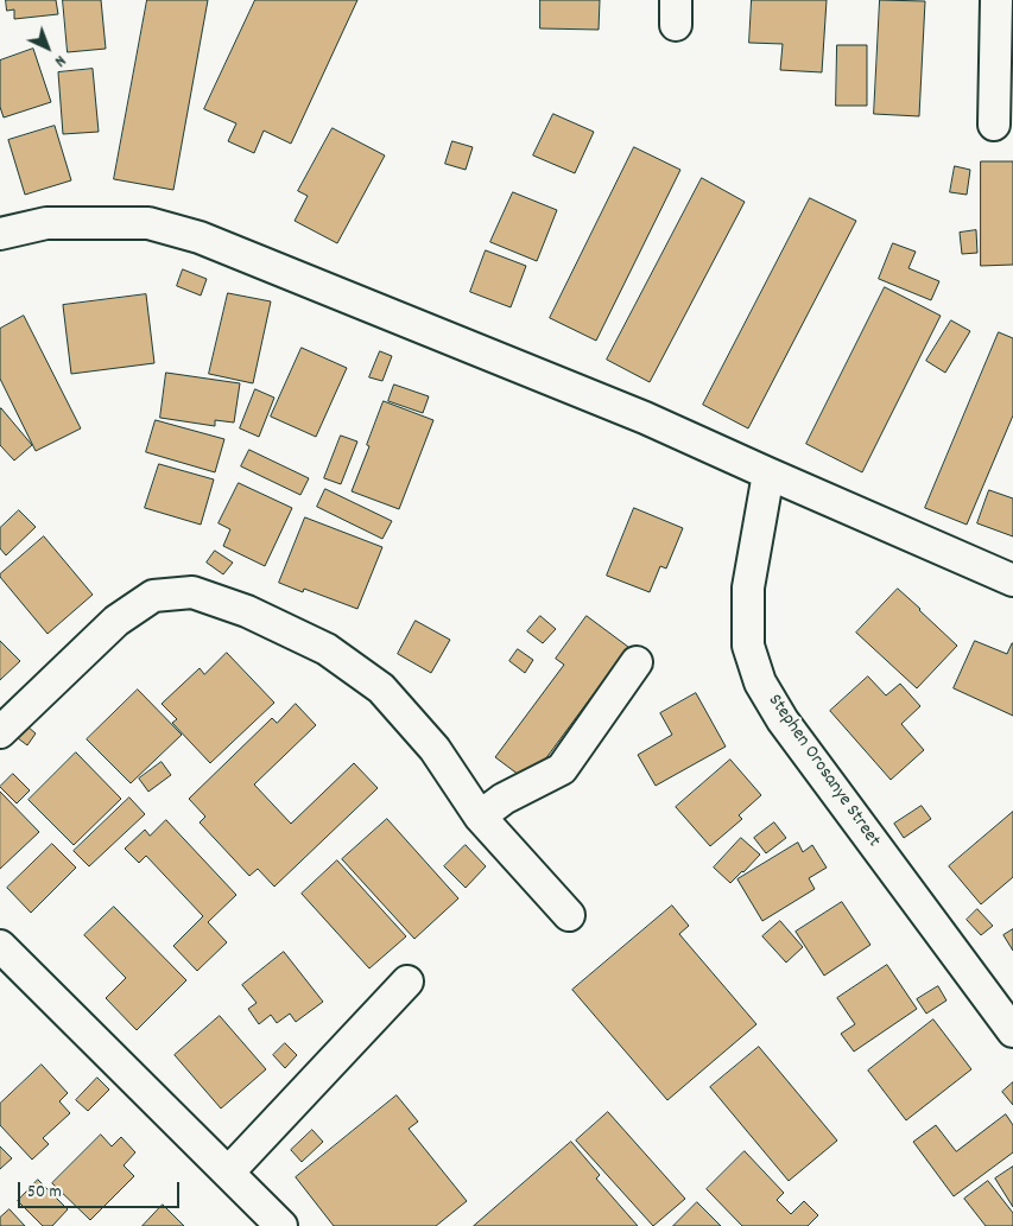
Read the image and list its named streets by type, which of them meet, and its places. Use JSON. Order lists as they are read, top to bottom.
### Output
{
  "streets": {
    "street": ["Stephen Orosanye Street"]
  },
  "scale_bar": "50 m",
  "north": "bottom right"
}
